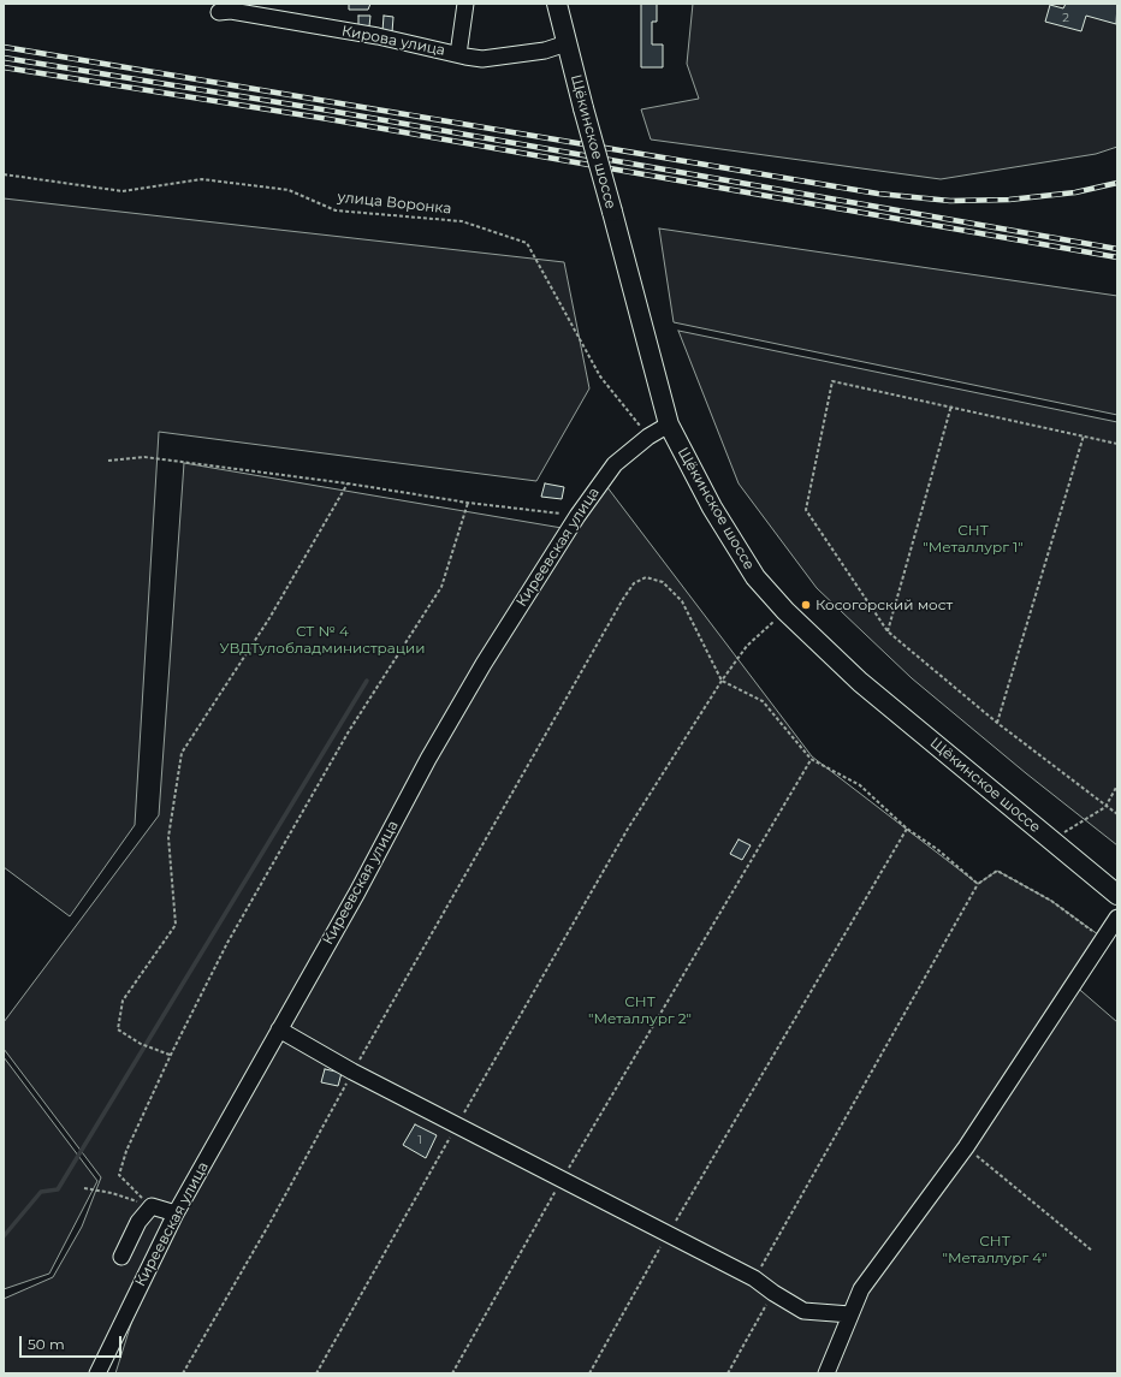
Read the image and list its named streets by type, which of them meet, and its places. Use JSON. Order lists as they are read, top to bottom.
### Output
{
  "streets": {
    "main road": ["Щёкинское шоссе"],
    "street": ["Кирова улица", "Киреевская улица"],
    "path": ["улица Воронка"]
  },
  "crossings": [
    ["Кирова улица", "Щёкинское шоссе"],
    ["Щёкинское шоссе", "Киреевская улица"],
    ["улица Воронка", "Киреевская улица"]
  ],
  "parks": [
    "СНТ \"Металлург 1\"",
    "СТ № 4 УВДТулобладминистрации",
    "СНТ \"Металлург 2\"",
    "СНТ \"Металлург 4\""
  ],
  "places": ["Косогорский мост"],
  "house_numbers": ["2", "1"],
  "scale_bar": "50 m"
}
